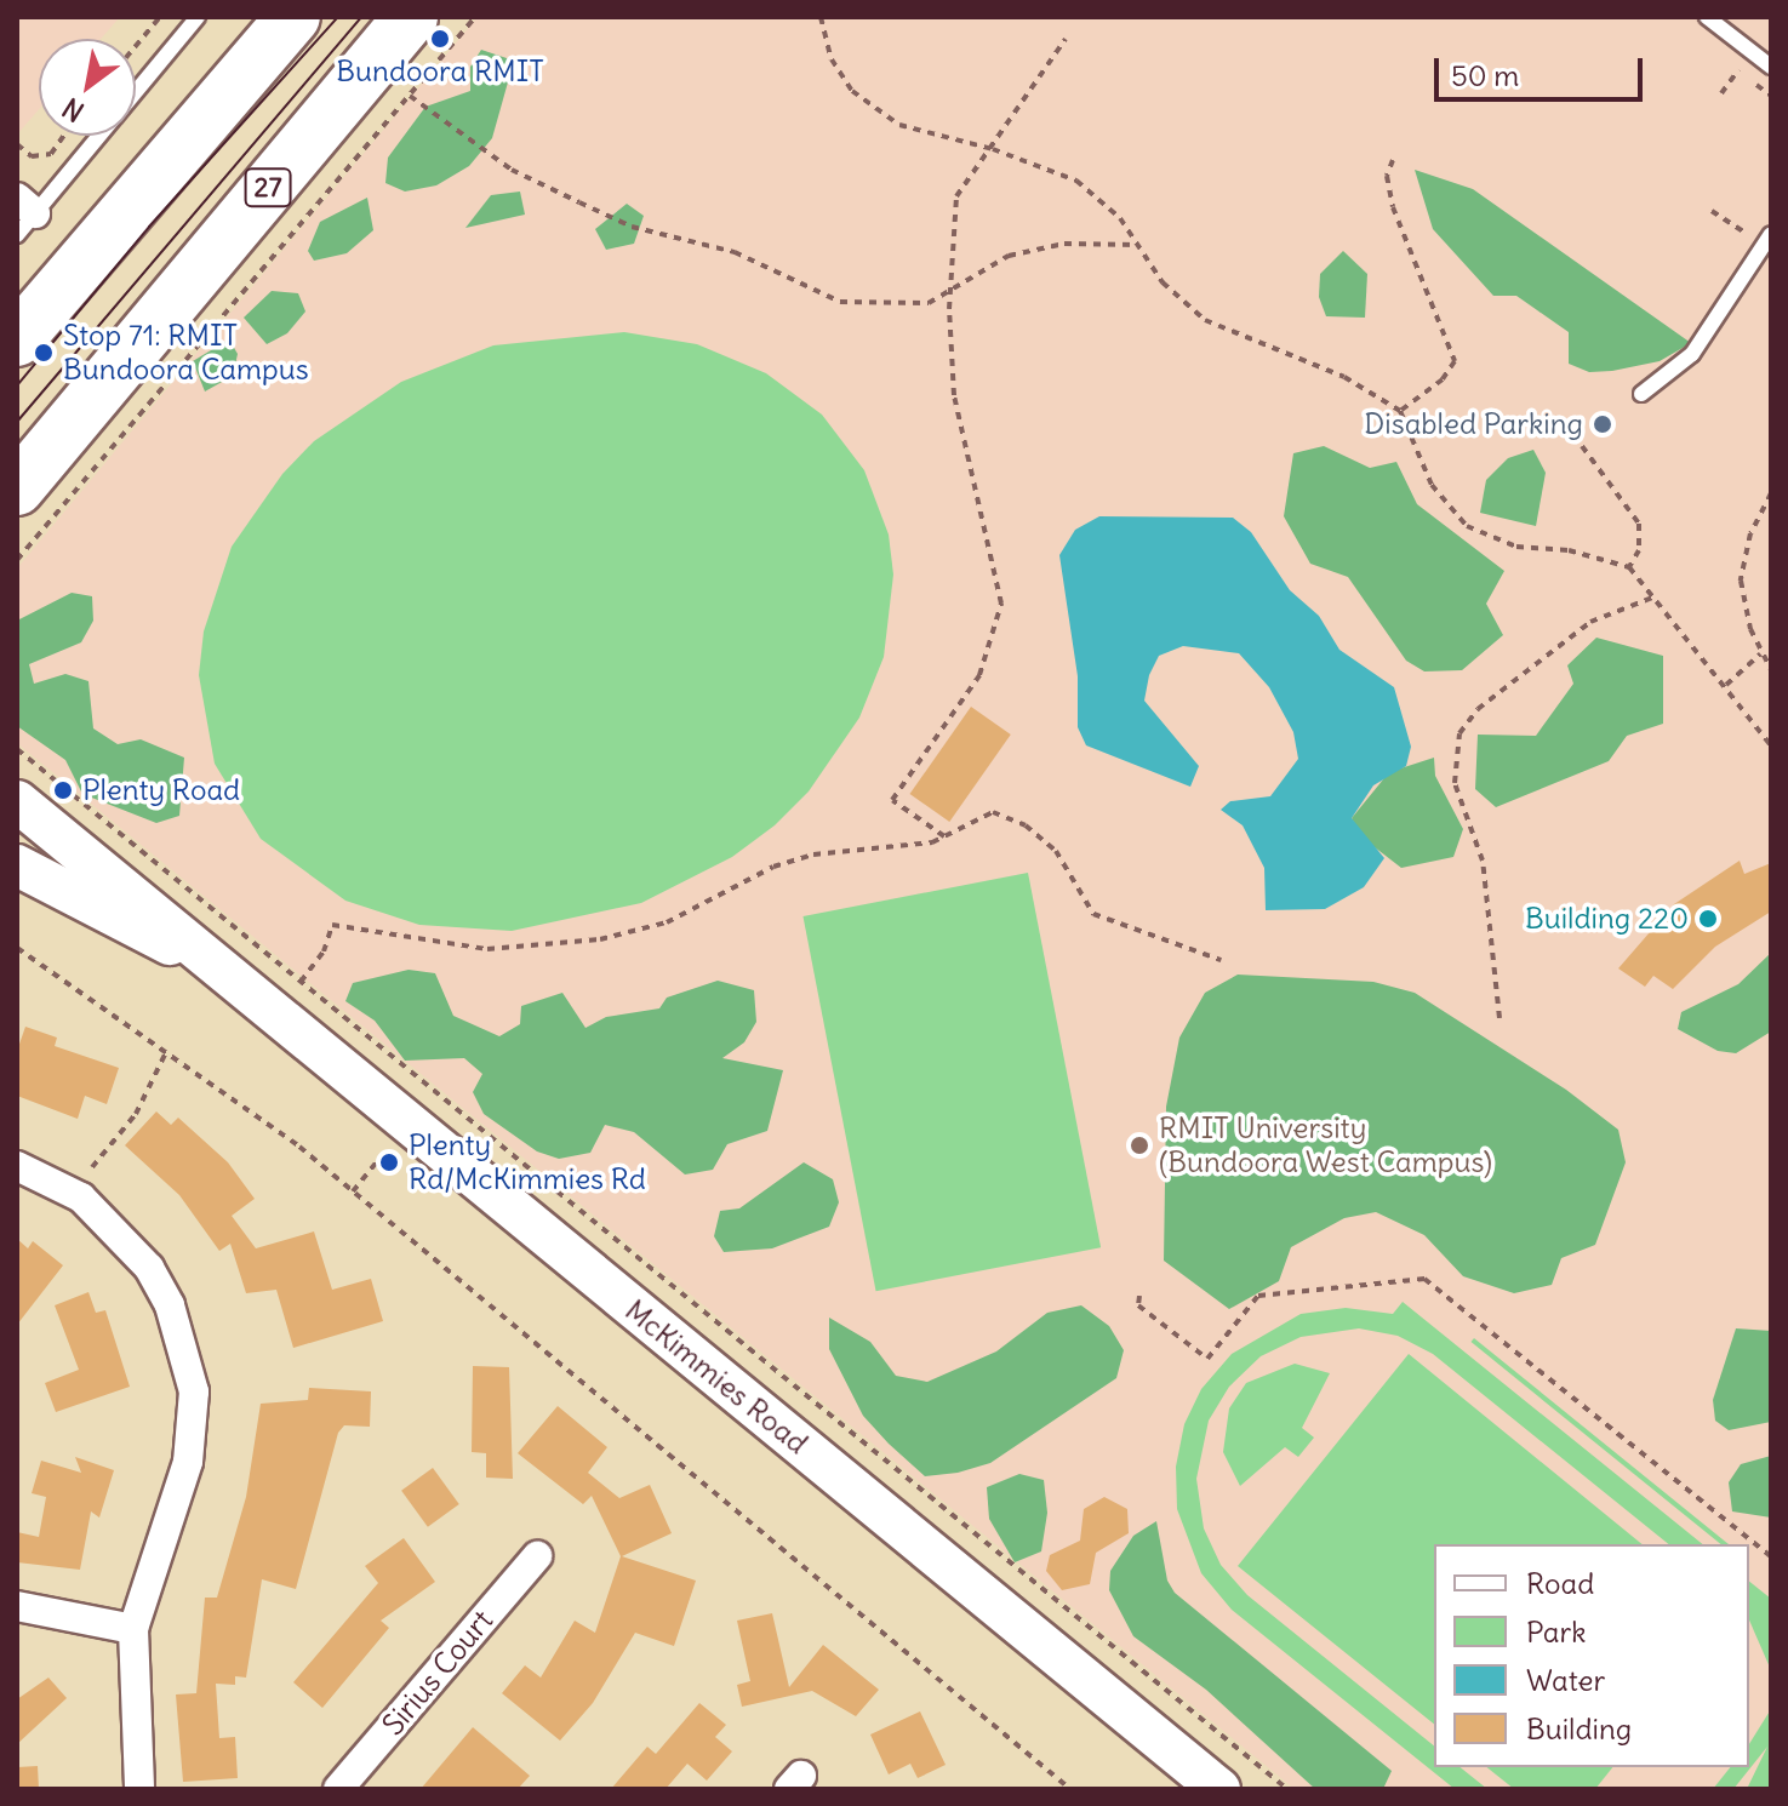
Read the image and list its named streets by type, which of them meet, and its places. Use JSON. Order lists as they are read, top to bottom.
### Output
{
  "streets": {
    "highway": ["27"],
    "main road": ["McKimmies Road"],
    "street": ["Sirius Court"]
  },
  "places": [
    "Bundoora RMIT",
    "Stop 71: RMIT Bundoora Campus",
    "Disabled Parking",
    "Plenty Road",
    "Building 220",
    "RMIT University (Bundoora West Campus)",
    "Plenty Rd/McKimmies Rd"
  ],
  "legend": [
    "Road",
    "Park",
    "Water",
    "Building"
  ],
  "scale_bar": "50 m",
  "north": "bottom left"
}
